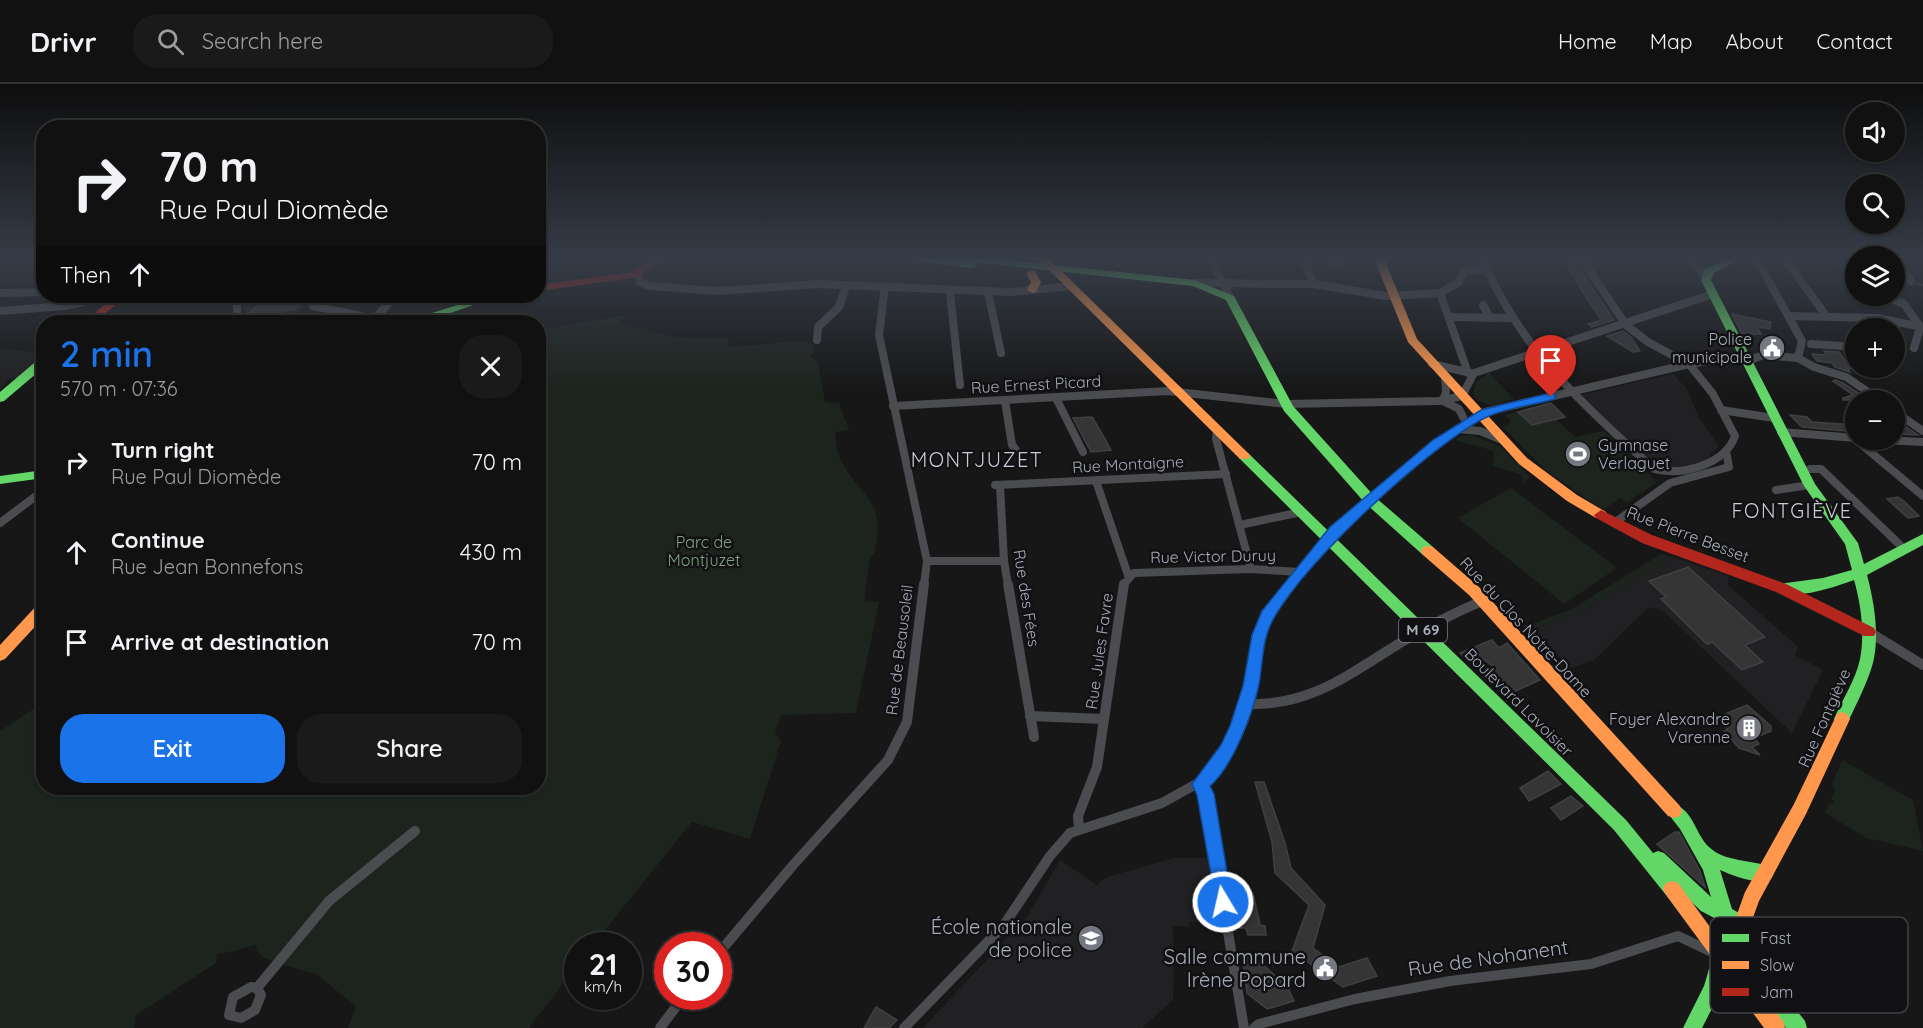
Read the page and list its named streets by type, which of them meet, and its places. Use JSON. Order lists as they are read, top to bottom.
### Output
{
  "streets": {
    "main road": [
      "Rue Pierre Besset",
      "Rue du Clos Notre-Dame",
      "M 69",
      "Boulevard Lavoisier",
      "Rue Fontgiève"
    ],
    "street": [
      "Rue Ernest Picard",
      "Rue Montaigne",
      "Rue Victor Duruy",
      "Rue des Fées",
      "Rue de Beausoleil",
      "Rue Jules Favre",
      "Rue de Nohanent"
    ]
  },
  "crossings": [
    ["Rue Ernest Picard", "Rue Pierre Besset"],
    ["Rue Ernest Picard", "Rue du Clos Notre-Dame"],
    ["Rue Ernest Picard", "Rue de Beausoleil"],
    ["Rue Ernest Picard", "Boulevard Lavoisier"],
    ["Rue Montaigne", "Rue des Fées"],
    ["Rue Montaigne", "Rue Jules Favre"],
    ["Rue Pierre Besset", "Rue Fontgiève"],
    ["Rue Victor Duruy", "Rue Jules Favre"],
    ["M 69", "Boulevard Lavoisier"]
  ],
  "districts": ["MONTJUZET", "FONTGIÈVE"],
  "parks": ["Parc de Montjuzet"],
  "places": {
    "public building": ["Police municipale", "Salle commune Irène Popard"],
    "sports": ["Gymnase Verlaguet"],
    "building": ["Foyer Alexandre Varenne"],
    "school or university": ["École nationale de police"]
  },
  "legend": ["Fast", "Slow", "Jam"],
  "page": {
    "header": "Drivr",
    "search": "Search here",
    "nav": [
      "Home",
      "Map",
      "About",
      "Contact"
    ],
    "map_buttons": ["+", "−"],
    "turn": ["70 m", "Rue Paul Diomède"],
    "then": "Then",
    "heading": ["2 min", "570 m · 07:36"],
    "list": [
      {
        "name": "Turn right",
        "note": "Rue Paul Diomède",
        "value": "70 m"
      },
      {
        "name": "Continue",
        "note": "Rue Jean Bonnefons",
        "value": "430 m"
      },
      {
        "name": "Arrive at destination",
        "value": "70 m"
      }
    ],
    "buttons": ["Exit", "Share"],
    "speed": "21 km/h",
    "limit": "30"
  }
}
